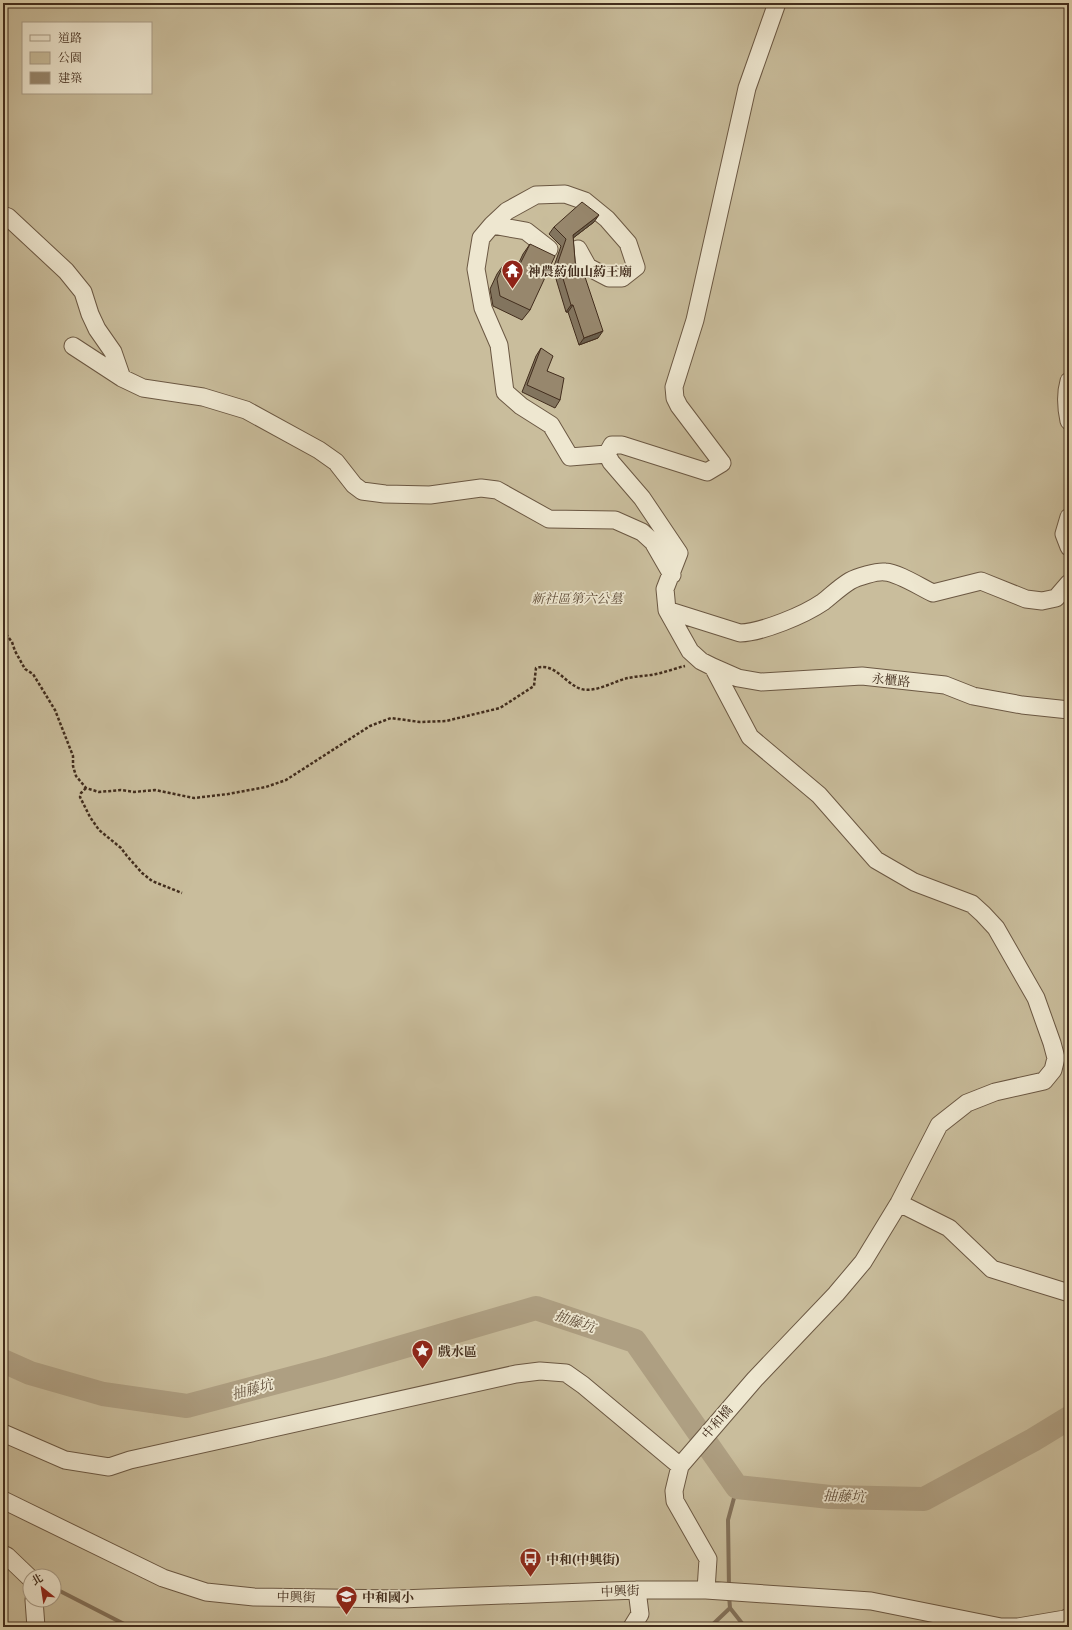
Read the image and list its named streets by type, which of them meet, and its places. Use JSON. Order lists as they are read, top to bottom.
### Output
{
  "streets": {
    "street": ["永櫃路", "中和橋", "中興街"]
  },
  "crossings": [
    ["永櫃路", "中和橋"]
  ],
  "water": ["抽藤坑"],
  "parks": ["新社區第六公墓"],
  "places": {
    "temple": ["神農葯仙山葯王廟"],
    "place": ["戲水區"],
    "bus stop": ["中和(中興街)"],
    "school or university": ["中和國小"]
  },
  "legend": ["道路", "公園", "建築"],
  "north": "top left"
}
